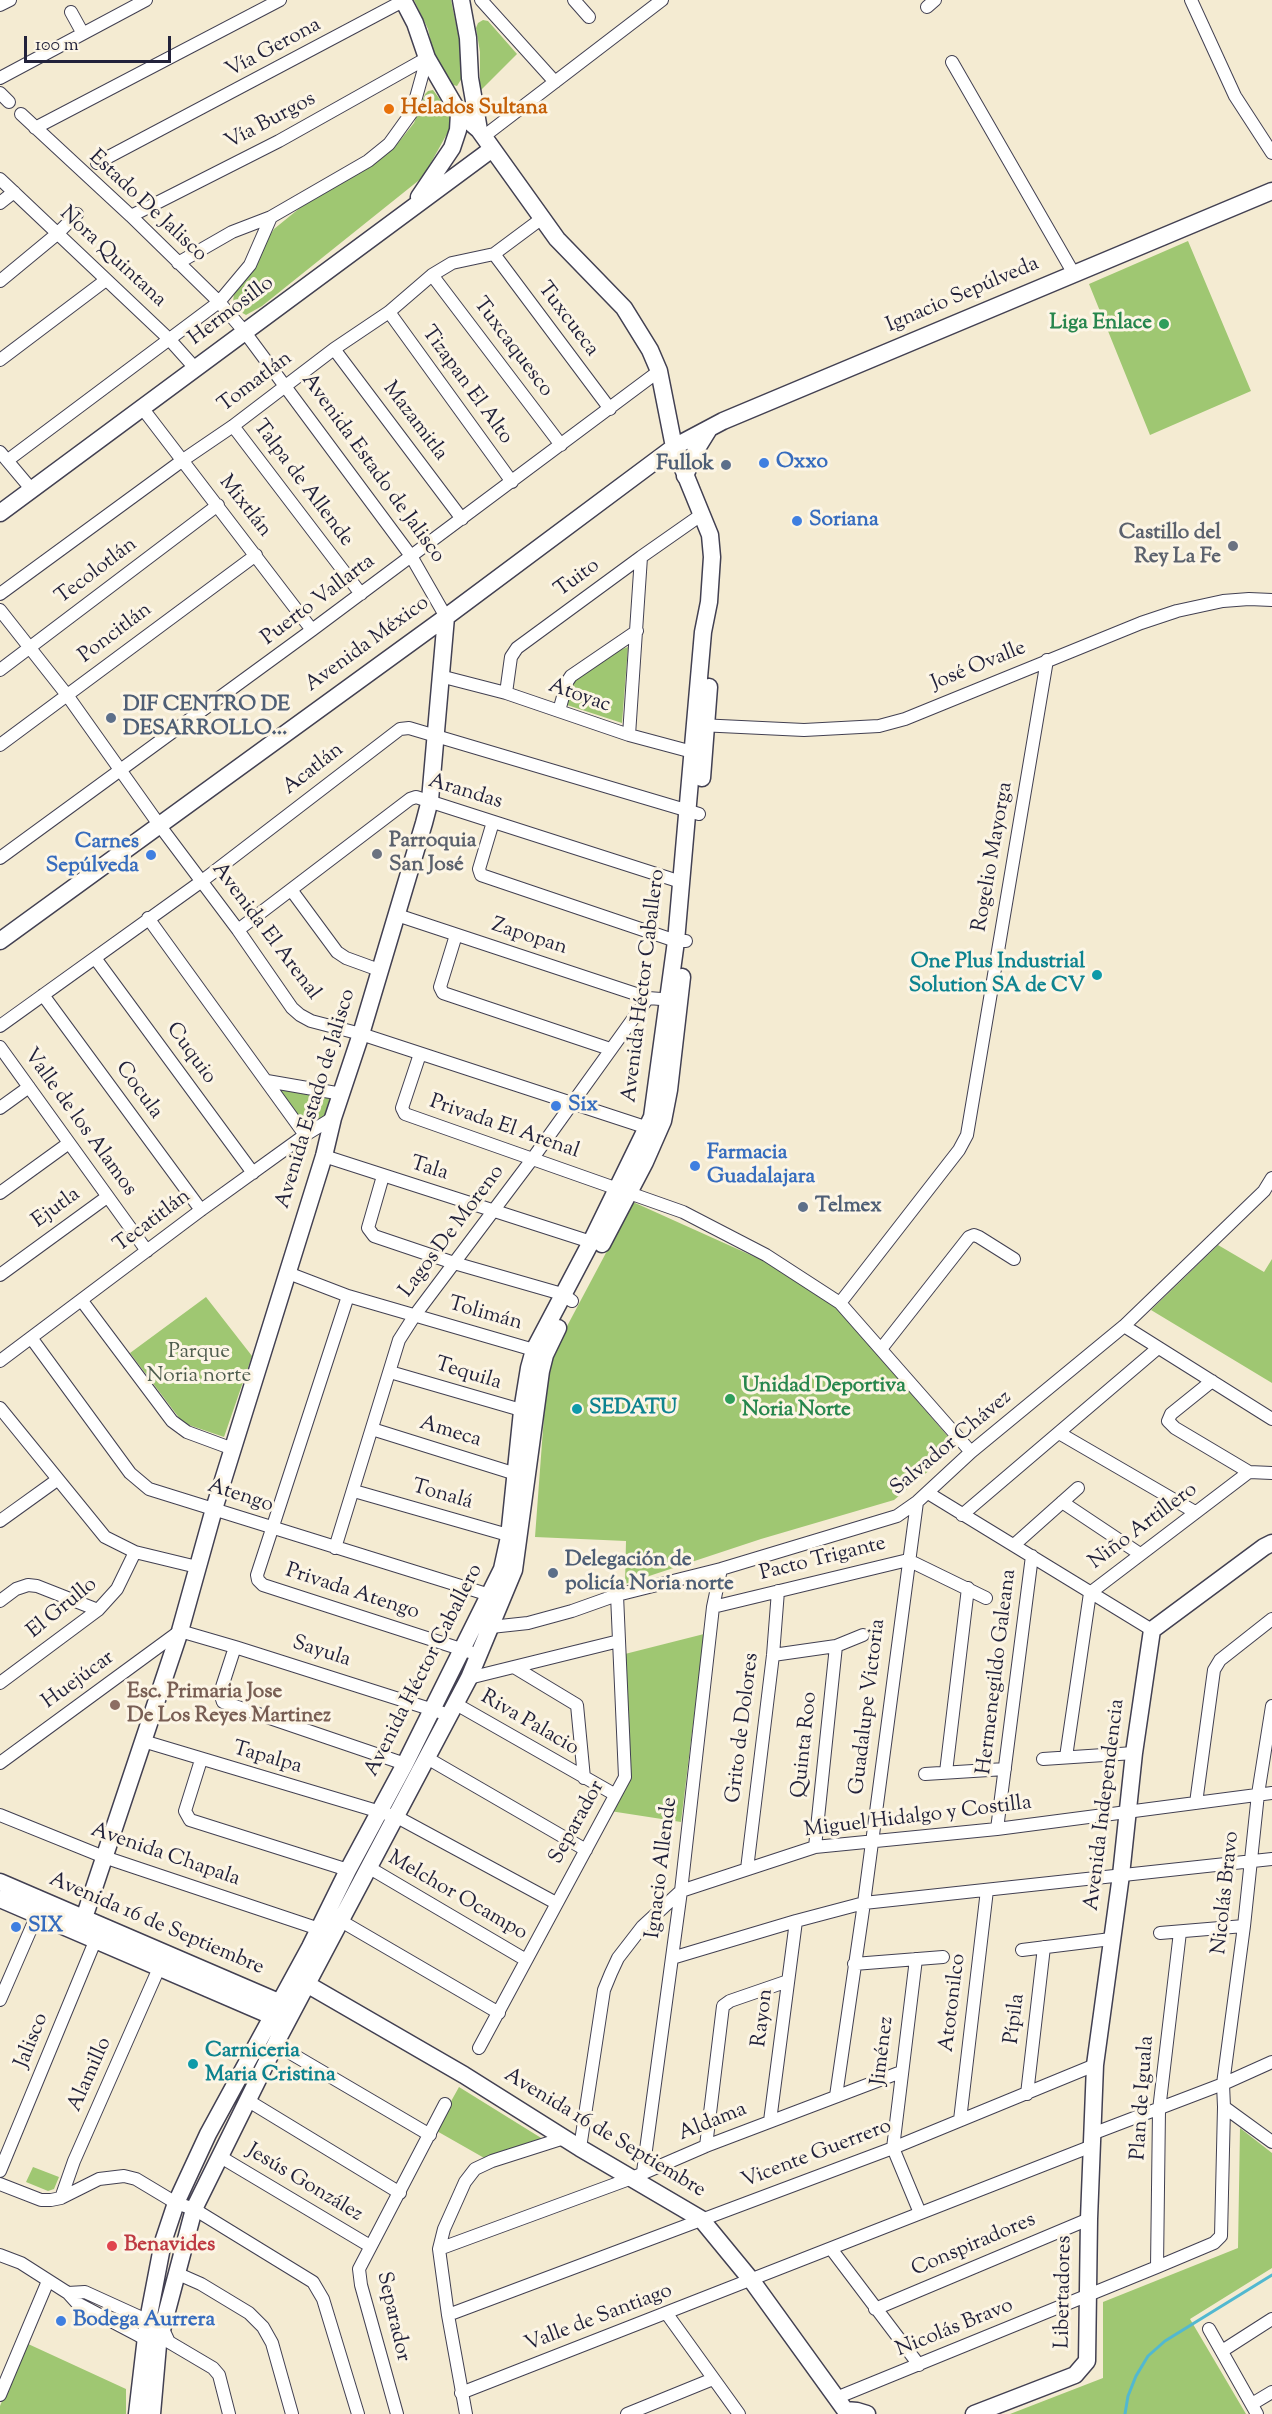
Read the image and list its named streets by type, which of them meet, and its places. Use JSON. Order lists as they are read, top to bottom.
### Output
{
  "streets": {
    "main road": [
      "Ignacio Sepúlveda",
      "Hermosillo",
      "Avenida Estado de Jalisco",
      "Avenida México",
      "Avenida Héctor Caballero",
      "Avenida Independencia",
      "Avenida 16 de Septiembre",
      "Libertadores"
    ],
    "street": [
      "Vía Gerona",
      "Vía Burgos",
      "Estado De Jalisco",
      "Nora Quintana",
      "Tuxcueca",
      "Tuxcaquesco",
      "Tomatlán",
      "Tizapan El Alto",
      "Mazamitla",
      "Talpa de Allende",
      "Mixtlán",
      "Tecolotlán",
      "Tuito",
      "Puerto Vallarta",
      "Poncitlán",
      "José Ovalle",
      "Atoyac",
      "Acatlán",
      "Arandas",
      "Rogelio Mayorga",
      "Avenida El Arenal",
      "Zapopan",
      "Cuquio",
      "Cocula",
      "Valle de los Alamos",
      "Privada El Arenal",
      "Tala",
      "Ejutla",
      "Tecatitlán",
      "Lagos De Moreno",
      "Tolimán",
      "Tequila",
      "Ameca",
      "Salvador Chávez",
      "Tonalá",
      "Atengo",
      "Niño Artillero",
      "Pacto Trigante",
      "Privada Atengo",
      "El Grullo",
      "Sayula",
      "Hermenegildo Galeana",
      "Huejúcar",
      "Guadalupe Victoria",
      "Riva Palacio",
      "Grito de Dolores",
      "Quinta Roo",
      "Tapalpa",
      "Miguel Hidalgo y Costilla",
      "Separador",
      "Avenida Chapala",
      "Ignacio Allende",
      "Nicolás Bravo",
      "Melchor Ocampo",
      "Atotonilco",
      "Rayon",
      "Pípila",
      "Jalisco",
      "Jiménez",
      "Alamillo",
      "Plan de Iguala",
      "Aldama",
      "Vicente Guerrero",
      "Jesús González",
      "Conspiradores",
      "Valle de Santiago"
    ]
  },
  "crossings": [
    ["Vía Burgos", "Estado De Jalisco"],
    ["Estado De Jalisco", "Hermosillo"],
    ["Estado De Jalisco", "Avenida Estado de Jalisco"],
    ["Nora Quintana", "Hermosillo"],
    ["Ignacio Sepúlveda", "Avenida México"],
    ["Ignacio Sepúlveda", "Avenida Héctor Caballero"],
    ["Hermosillo", "Avenida Estado de Jalisco"],
    ["Hermosillo", "Mixtlán"],
    ["Hermosillo", "Avenida Héctor Caballero"],
    ["Tuxcueca", "Tomatlán"],
    ["Tuxcueca", "Puerto Vallarta"],
    ["Tuxcaquesco", "Tomatlán"],
    ["Tuxcaquesco", "Puerto Vallarta"],
    ["Tomatlán", "Tizapan El Alto"],
    ["Tomatlán", "Mazamitla"],
    ["Tomatlán", "Avenida Estado de Jalisco"],
    ["Tomatlán", "Talpa de Allende"],
    ["Tomatlán", "Mixtlán"],
    ["Tomatlán", "Avenida Héctor Caballero"],
    ["Tizapan El Alto", "Puerto Vallarta"],
    ["Mazamitla", "Puerto Vallarta"],
    ["Avenida Estado de Jalisco", "Puerto Vallarta"],
    ["Avenida Estado de Jalisco", "Avenida México"],
    ["Avenida Estado de Jalisco", "Atoyac"],
    ["Avenida Estado de Jalisco", "Acatlán"],
    ["Avenida Estado de Jalisco", "Arandas"],
    ["Avenida Estado de Jalisco", "Avenida El Arenal"],
    ["Avenida Estado de Jalisco", "Zapopan"],
    ["Avenida Estado de Jalisco", "Tala"],
    ["Avenida Estado de Jalisco", "Tecatitlán"],
    ["Avenida Estado de Jalisco", "Tolimán"],
    ["Avenida Estado de Jalisco", "Atengo"],
    ["Avenida Estado de Jalisco", "Sayula"],
    ["Avenida Estado de Jalisco", "Huejúcar"],
    ["Avenida Estado de Jalisco", "Tapalpa"],
    ["Avenida Estado de Jalisco", "Avenida Chapala"],
    ["Avenida Estado de Jalisco", "Avenida 16 de Septiembre"],
    ["Talpa de Allende", "Puerto Vallarta"],
    ["Mixtlán", "Tecolotlán"],
    ["Mixtlán", "Puerto Vallarta"],
    ["Mixtlán", "Poncitlán"],
    ["Tecolotlán", "Avenida El Arenal"],
    ["Tuito", "Atoyac"],
    ["Tuito", "Avenida Héctor Caballero"],
    ["Puerto Vallarta", "Avenida El Arenal"],
    ["Puerto Vallarta", "Avenida Héctor Caballero"],
    ["Poncitlán", "Avenida El Arenal"],
    ["Avenida México", "Avenida El Arenal"],
    ["Avenida México", "Avenida Héctor Caballero"],
    ["José Ovalle", "Rogelio Mayorga"],
    ["José Ovalle", "Avenida Héctor Caballero"],
    ["Atoyac", "Avenida Héctor Caballero"],
    ["Acatlán", "Avenida El Arenal"],
    ["Acatlán", "Avenida Héctor Caballero"],
    ["Acatlán", "Cuquio"],
    ["Acatlán", "Cocula"],
    ["Arandas", "Avenida El Arenal"],
    ["Arandas", "Avenida Héctor Caballero"],
    ["Rogelio Mayorga", "Privada El Arenal"],
    ["Avenida El Arenal", "Avenida Héctor Caballero"],
    ["Avenida El Arenal", "Privada El Arenal"],
    ["Avenida El Arenal", "Lagos De Moreno"],
    ["Zapopan", "Lagos De Moreno"],
    ["Avenida Héctor Caballero", "Privada El Arenal"],
    ["Avenida Héctor Caballero", "Tala"],
    ["Avenida Héctor Caballero", "Tolimán"],
    ["Avenida Héctor Caballero", "Tequila"],
    ["Avenida Héctor Caballero", "Ameca"],
    ["Avenida Héctor Caballero", "Salvador Chávez"],
    ["Avenida Héctor Caballero", "Tonalá"],
    ["Avenida Héctor Caballero", "Atengo"],
    ["Avenida Héctor Caballero", "Privada Atengo"],
    ["Avenida Héctor Caballero", "Sayula"],
    ["Avenida Héctor Caballero", "Riva Palacio"],
    ["Avenida Héctor Caballero", "Tapalpa"],
    ["Avenida Héctor Caballero", "Avenida Chapala"],
    ["Avenida Héctor Caballero", "Melchor Ocampo"],
    ["Avenida Héctor Caballero", "Avenida 16 de Septiembre"],
    ["Avenida Héctor Caballero", "Jesús González"],
    ["Cuquio", "Tecatitlán"],
    ["Cocula", "Tecatitlán"],
    ["Valle de los Alamos", "Ejutla"],
    ["Valle de los Alamos", "Tecatitlán"],
    ["Privada El Arenal", "Lagos De Moreno"],
    ["Privada El Arenal", "Salvador Chávez"],
    ["Tala", "Lagos De Moreno"],
    ["Tecatitlán", "Atengo"],
    ["Lagos De Moreno", "Tolimán"],
    ["Lagos De Moreno", "Tequila"],
    ["Lagos De Moreno", "Ameca"],
    ["Lagos De Moreno", "Tonalá"],
    ["Lagos De Moreno", "Atengo"],
    ["Tolimán", "Privada Atengo"],
    ["Salvador Chávez", "Guadalupe Victoria"],
    ["Salvador Chávez", "Separador"],
    ["Salvador Chávez", "Ignacio Allende"],
    ["Atengo", "Privada Atengo"],
    ["Pacto Trigante", "Guadalupe Victoria"],
    ["Pacto Trigante", "Grito de Dolores"],
    ["Pacto Trigante", "Ignacio Allende"],
    ["Sayula", "Huejúcar"],
    ["Sayula", "Riva Palacio"],
    ["Hermenegildo Galeana", "Miguel Hidalgo y Costilla"],
    ["Guadalupe Victoria", "Miguel Hidalgo y Costilla"],
    ["Guadalupe Victoria", "Aldama"],
    ["Riva Palacio", "Separador"],
    ["Grito de Dolores", "Miguel Hidalgo y Costilla"],
    ["Quinta Roo", "Miguel Hidalgo y Costilla"],
    ["Tapalpa", "Separador"],
    ["Avenida Independencia", "Miguel Hidalgo y Costilla"],
    ["Avenida Independencia", "Vicente Guerrero"],
    ["Avenida Independencia", "Libertadores"],
    ["Miguel Hidalgo y Costilla", "Ignacio Allende"],
    ["Miguel Hidalgo y Costilla", "Nicolás Bravo"],
    ["Miguel Hidalgo y Costilla", "Avenida 16 de Septiembre"],
    ["Separador", "Melchor Ocampo"],
    ["Separador", "Jesús González"],
    ["Ignacio Allende", "Avenida 16 de Septiembre"],
    ["Ignacio Allende", "Aldama"],
    ["Nicolás Bravo", "Avenida 16 de Septiembre"],
    ["Nicolás Bravo", "Libertadores"],
    ["Avenida 16 de Septiembre", "Jalisco"],
    ["Avenida 16 de Septiembre", "Alamillo"],
    ["Avenida 16 de Septiembre", "Aldama"],
    ["Avenida 16 de Septiembre", "Vicente Guerrero"],
    ["Avenida 16 de Septiembre", "Valle de Santiago"],
    ["Atotonilco", "Vicente Guerrero"],
    ["Rayon", "Aldama"],
    ["Pípila", "Vicente Guerrero"],
    ["Jiménez", "Aldama"],
    ["Jiménez", "Vicente Guerrero"],
    ["Conspiradores", "Libertadores"]
  ],
  "parks": ["Parque Noria norte"],
  "places": [
    "Helados Sultana",
    "Liga Enlace",
    "Oxxo",
    "Fullok",
    "Soriana",
    "Castillo del Rey La Fe",
    "DIF CENTRO DE DESARROLLO…",
    "Parroquia San José",
    "Carnes Sepúlveda",
    "One Plus Industrial Solution SA de CV",
    "Six",
    "Farmacia Guadalajara",
    "Telmex",
    "Unidad Deportiva Noria Norte",
    "SEDATU",
    "Delegación de policía Noria norte",
    "Esc. Primaria Jose De Los Reyes Martinez",
    "SIX",
    "Carniceria Maria Cristina",
    "Benavides",
    "Bodega Aurrera"
  ],
  "scale_bar": "100 m"
}
